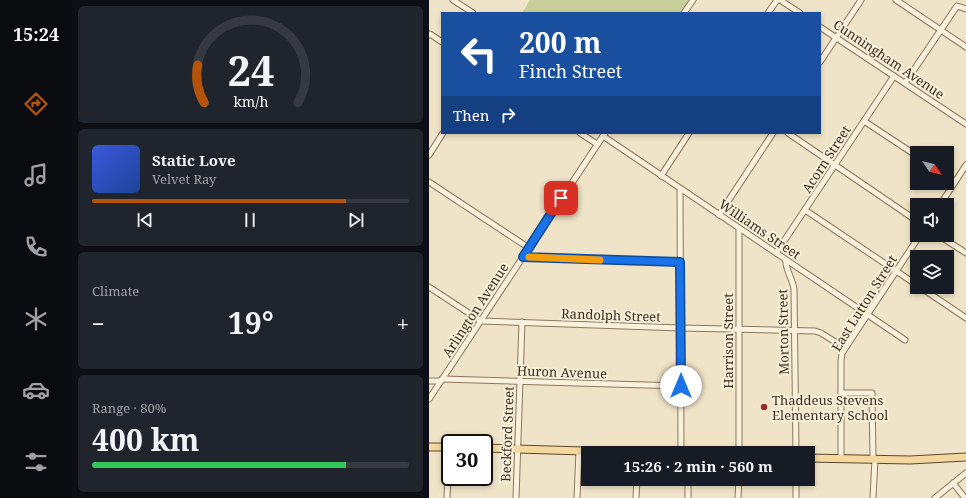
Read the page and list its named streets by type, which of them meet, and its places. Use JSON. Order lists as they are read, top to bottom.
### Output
{
  "streets": {
    "street": [
      "Cunningham Avenue",
      "Acorn Street",
      "Williams Street",
      "East Lutton Street",
      "Arlington Avenue",
      "Randolph Street",
      "Morton Street",
      "Harrison Street",
      "Huron Avenue",
      "Beckford Street"
    ]
  },
  "crossings": [
    ["Cunningham Avenue", "Acorn Street"],
    ["Acorn Street", "Williams Street"],
    ["Williams Street", "East Lutton Street"],
    ["Williams Street", "Arlington Avenue"],
    ["Williams Street", "Morton Street"],
    ["Williams Street", "Harrison Street"],
    ["East Lutton Street", "Randolph Street"],
    ["Arlington Avenue", "Randolph Street"],
    ["Arlington Avenue", "Huron Avenue"],
    ["Randolph Street", "Morton Street"],
    ["Randolph Street", "Harrison Street"],
    ["Randolph Street", "Beckford Street"],
    ["Huron Avenue", "Beckford Street"]
  ],
  "places": ["Thaddeus Stevens Elementary School"],
  "north": "bottom right",
  "page": {
    "tabs": "15:24",
    "turn": ["200 m", "Finch Street"],
    "then": "Then",
    "song": ["Static Love", "Velvet Ray"],
    "tile": [
      "Climate",
      ["Range · 80%", "400 km"]
    ],
    "heat": ["−", "19°", "+"],
    "limit": "30",
    "trip": "15:26 · 2 min · 560 m",
    "gauge": ["24", "km/h"]
  }
}
